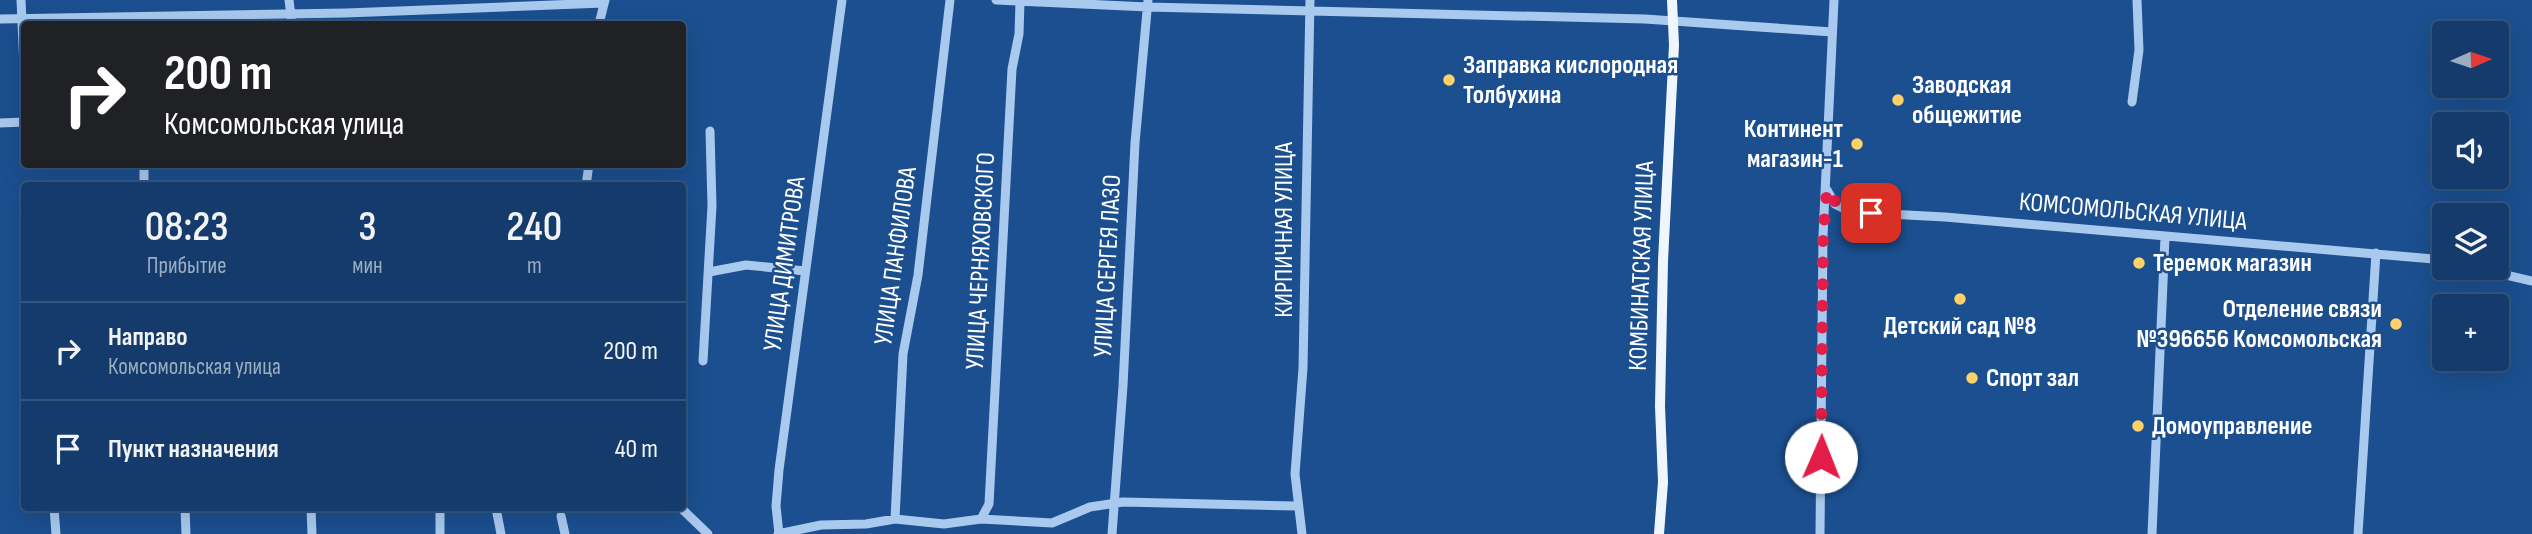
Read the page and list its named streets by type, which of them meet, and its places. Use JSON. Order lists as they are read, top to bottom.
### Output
{
  "streets": {
    "main road": ["КОМБИНАТСКАЯ УЛИЦА"],
    "street": [
      "КОМСОМОЛЬСКАЯ УЛИЦА",
      "КИРПИЧНАЯ УЛИЦА",
      "УЛИЦА ПАНФИЛОВА",
      "УЛИЦА ЧЕРНЯХОВСКОГО",
      "УЛИЦА ДИМИТРОВА",
      "УЛИЦА СЕРГЕЯ ЛАЗО"
    ]
  },
  "places": [
    "Заправка кислородная Толбухина",
    "Заводская общежитие",
    "Континент магазин-1",
    "Теремок магазин",
    "Детский сад №8",
    "Отделение связи №396656 Комсомольская",
    "Спорт зал",
    "Домоуправление"
  ],
  "north": "right",
  "page": {
    "map_buttons": "+",
    "turn": ["200 m", "Комсомольская улица"],
    "eta": [
      "08:23",
      "Прибытие",
      "3",
      "мин",
      "240",
      "m"
    ],
    "list": [
      {
        "name": "Направо",
        "note": "Комсомольская улица",
        "value": "200 m"
      },
      {
        "name": "Пункт назначения",
        "value": "40 m"
      }
    ]
  }
}
